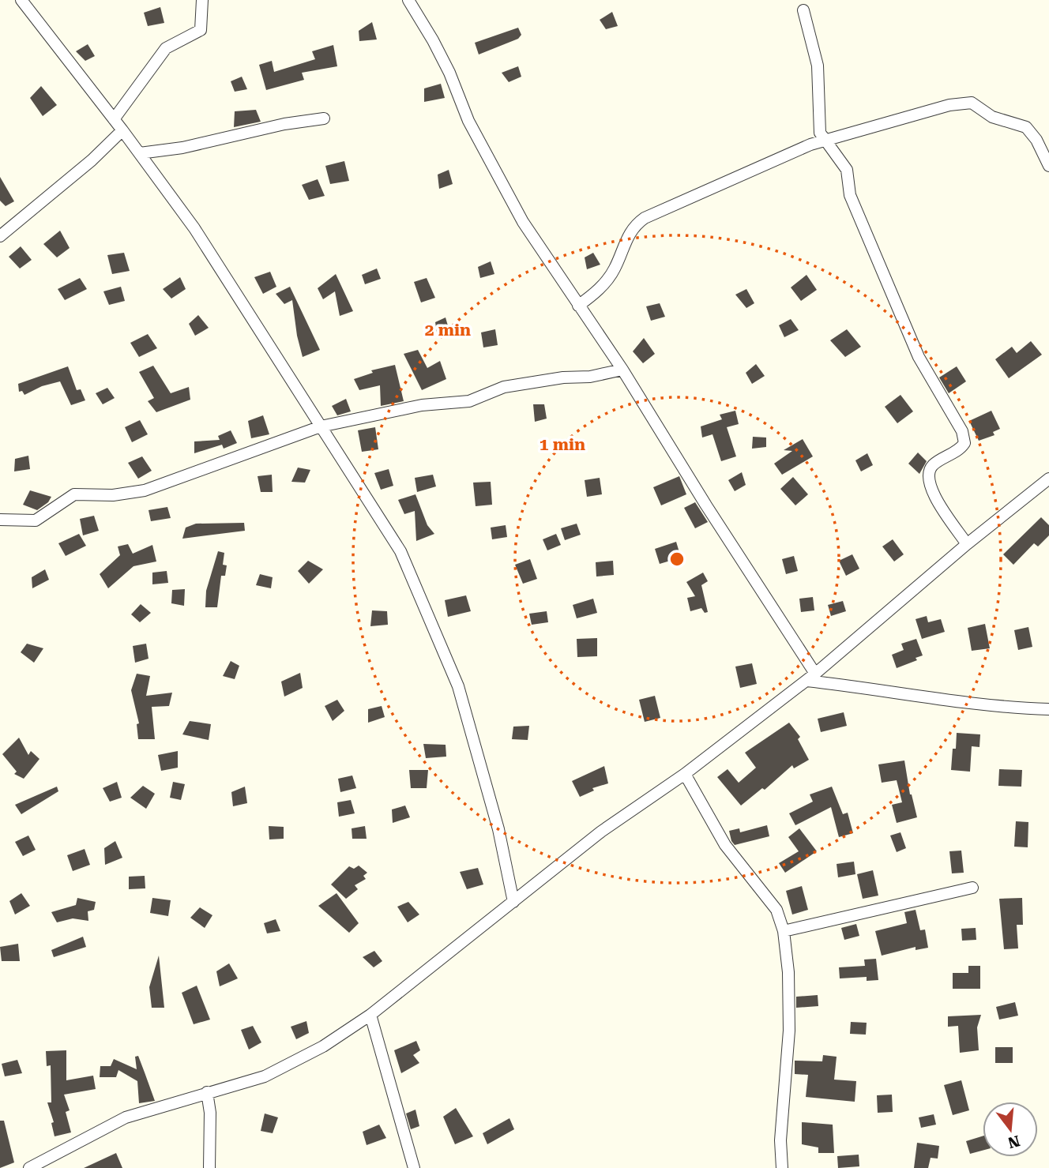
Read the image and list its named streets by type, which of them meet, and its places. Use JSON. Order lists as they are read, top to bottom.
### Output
{
  "north": "bottom",
  "rings": ["2 min", "1 min"]
}
